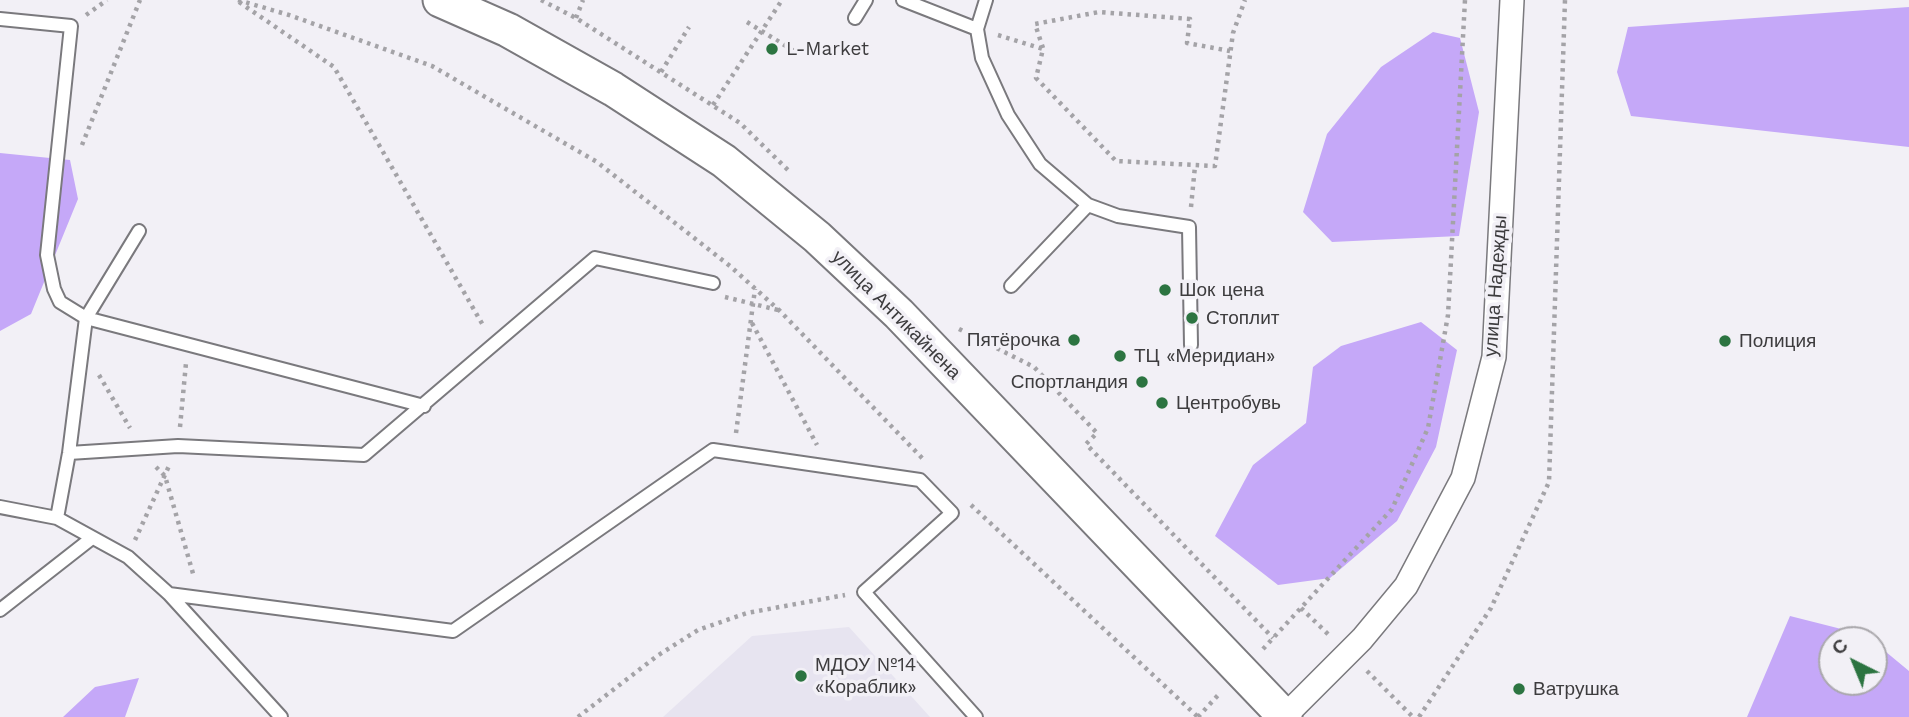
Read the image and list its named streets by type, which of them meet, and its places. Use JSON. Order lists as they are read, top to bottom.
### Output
{
  "streets": {
    "main road": ["улица Антикайнена"],
    "street": ["улица Надежды"]
  },
  "crossings": [
    ["улица Надежды", "улица Антикайнена"]
  ],
  "places": [
    "L-Market",
    "Шок цена",
    "Стоплит",
    "Пятёрочка",
    "Полиция",
    "ТЦ «Меридиан»",
    "Спортландия",
    "Центробувь",
    "МДОУ №14 «Кораблик»",
    "Ватрушка"
  ],
  "north": "top left"
}
